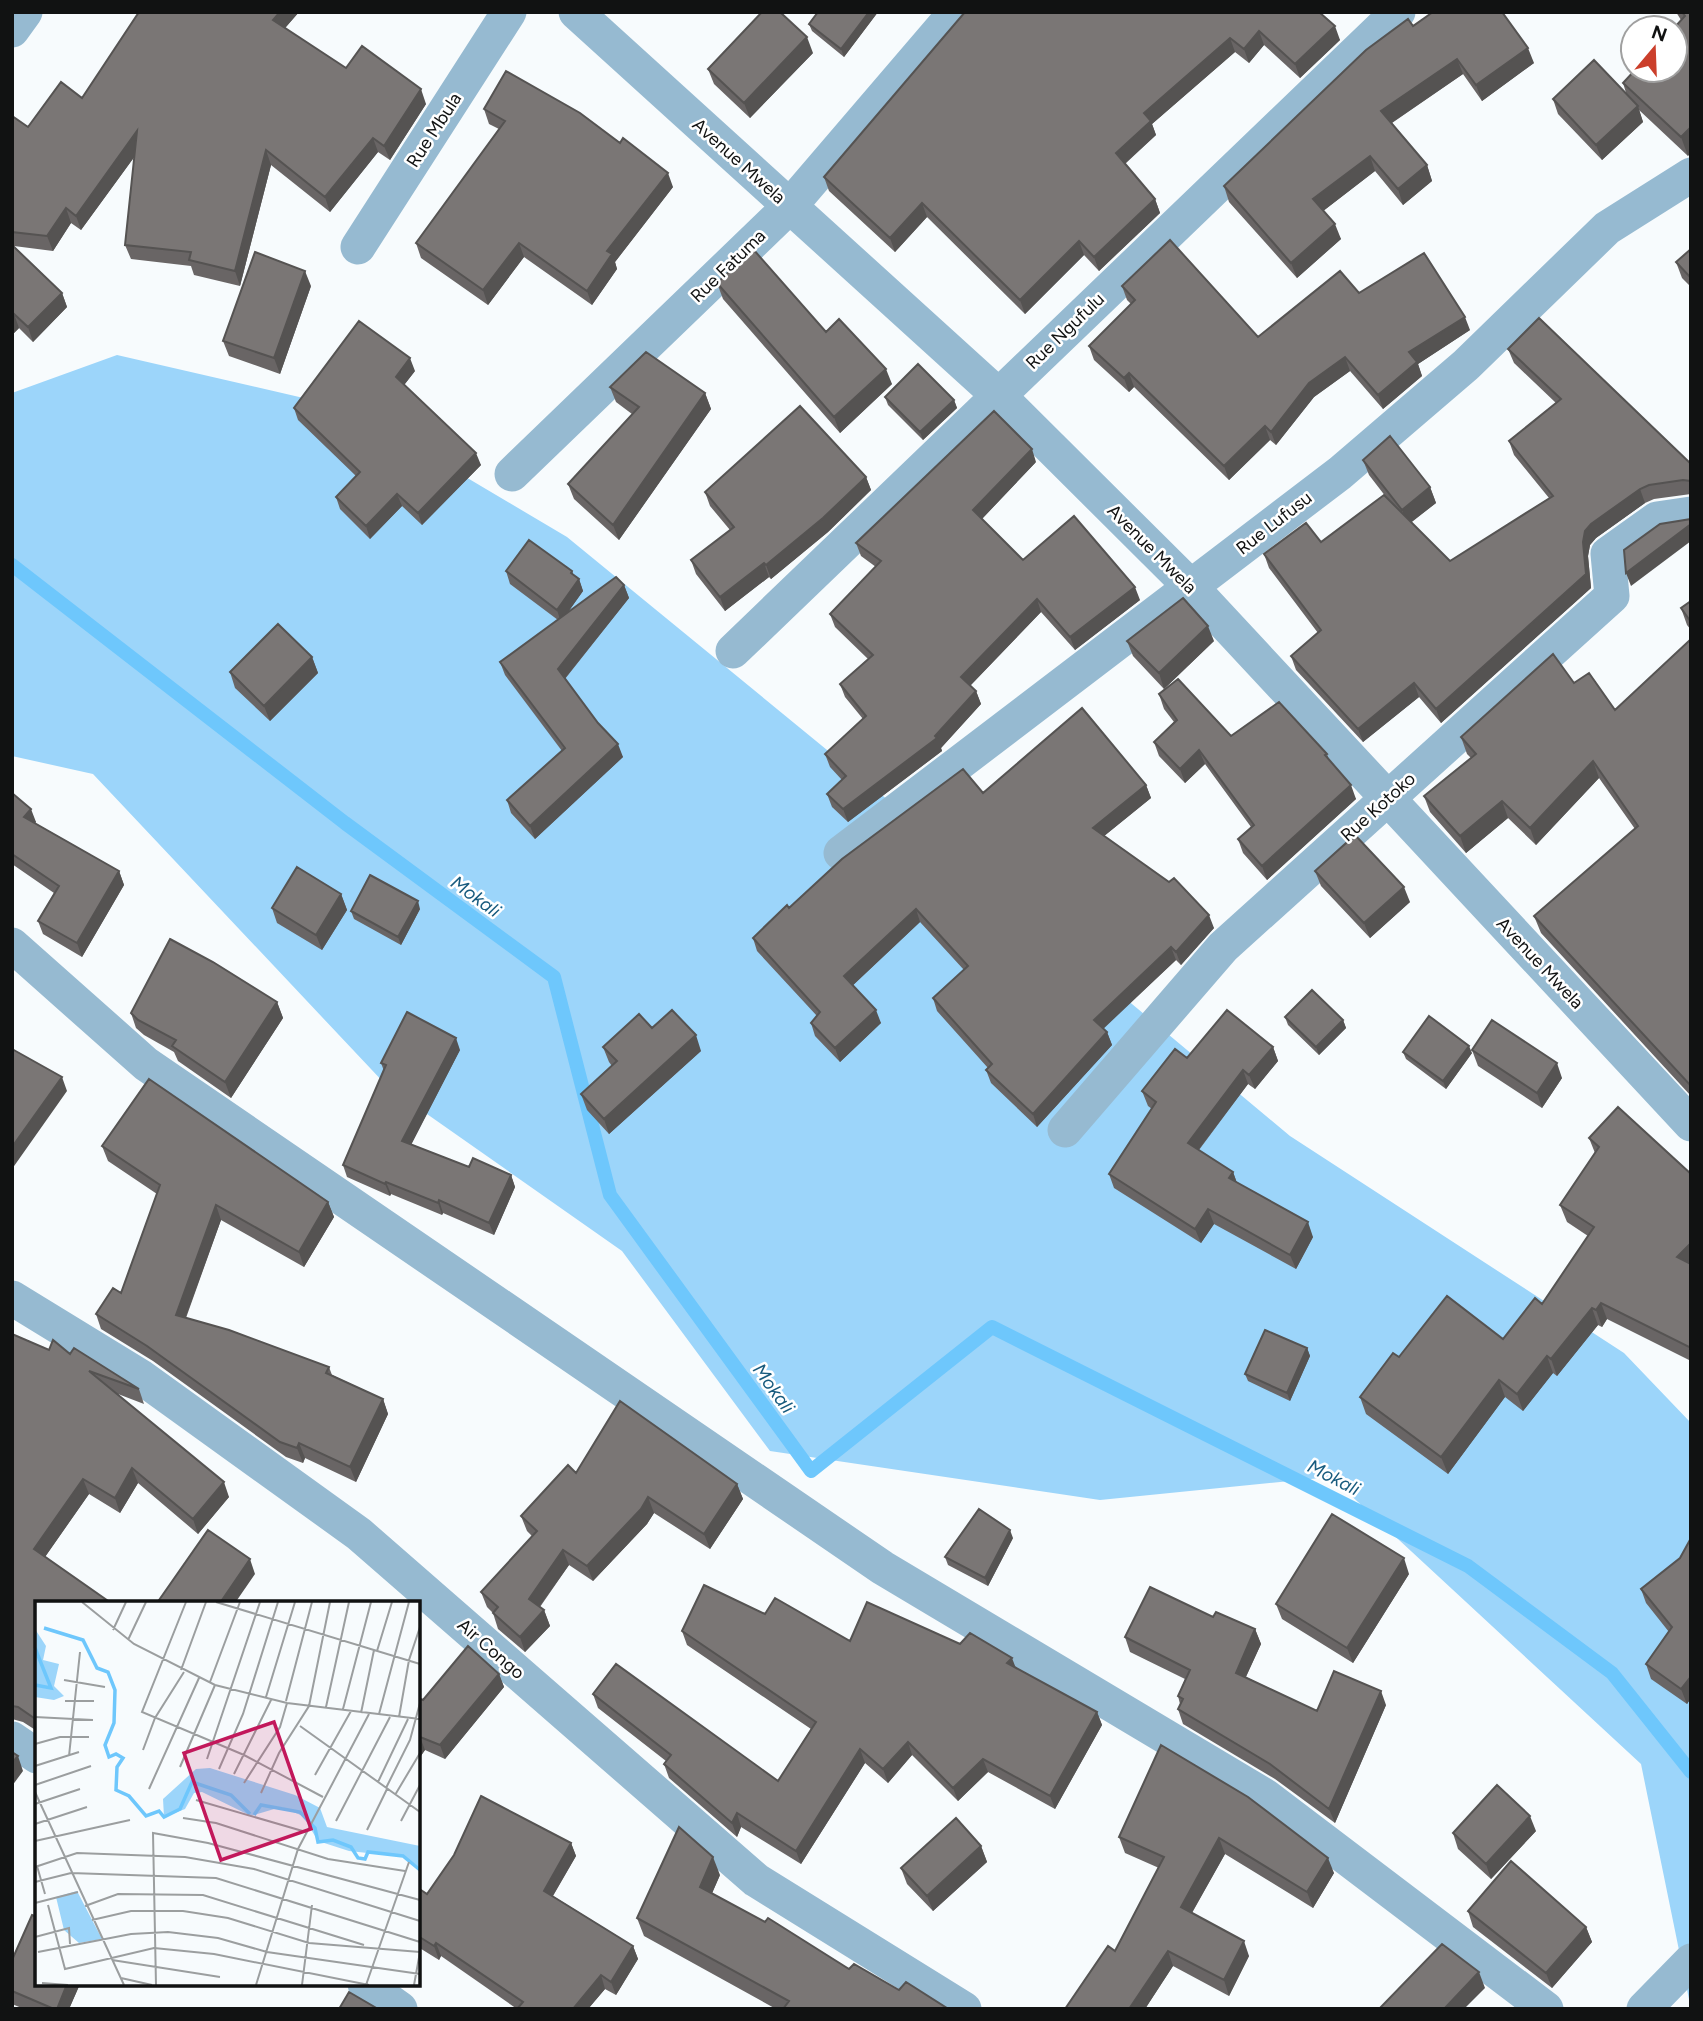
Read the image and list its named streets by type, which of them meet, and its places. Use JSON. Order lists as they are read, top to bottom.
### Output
{
  "streets": {
    "street": [
      "Rue Mbula",
      "Avenue Mwela",
      "Rue Fatuma",
      "Rue Ngufulu",
      "Rue Lufusu",
      "Rue Kotoko",
      "Air Congo"
    ]
  },
  "crossings": [
    ["Avenue Mwela", "Rue Fatuma"],
    ["Avenue Mwela", "Rue Ngufulu"],
    ["Avenue Mwela", "Rue Lufusu"],
    ["Avenue Mwela", "Rue Kotoko"]
  ],
  "water": ["Mokali"],
  "north": "top"
}
